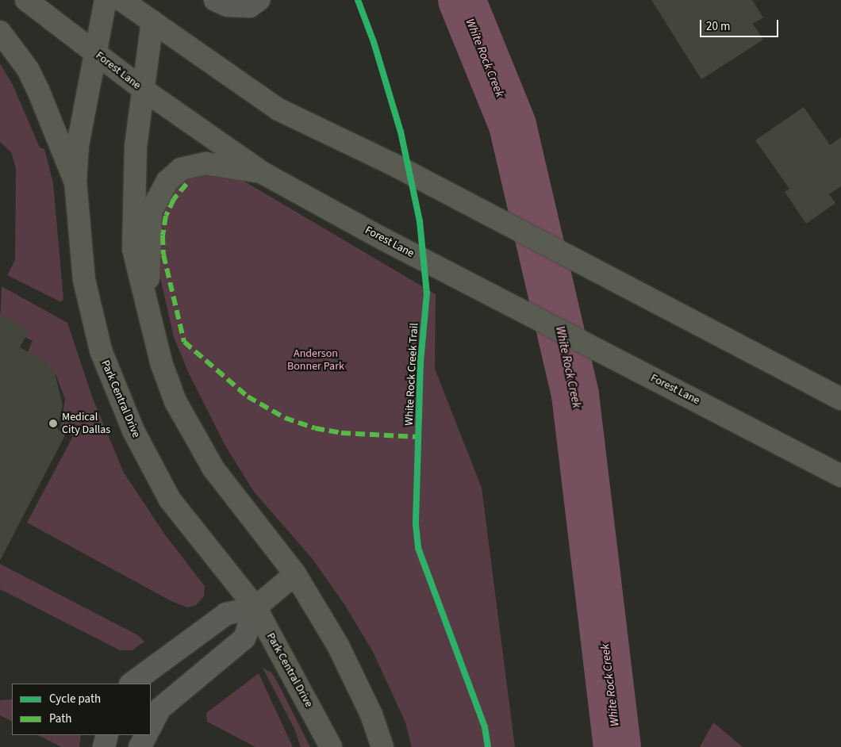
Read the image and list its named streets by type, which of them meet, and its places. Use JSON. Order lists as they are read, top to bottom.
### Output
{
  "streets": {
    "main road": ["Forest Lane", "Park Central Drive"],
    "cycle path": ["White Rock Creek Trail"]
  },
  "crossings": [
    ["Forest Lane", "Park Central Drive"]
  ],
  "water": ["White Rock Creek"],
  "parks": ["Anderson Bonner Park"],
  "places": ["Medical City Dallas"],
  "legend": ["Cycle path", "Path"],
  "scale_bar": "20 m"
}
